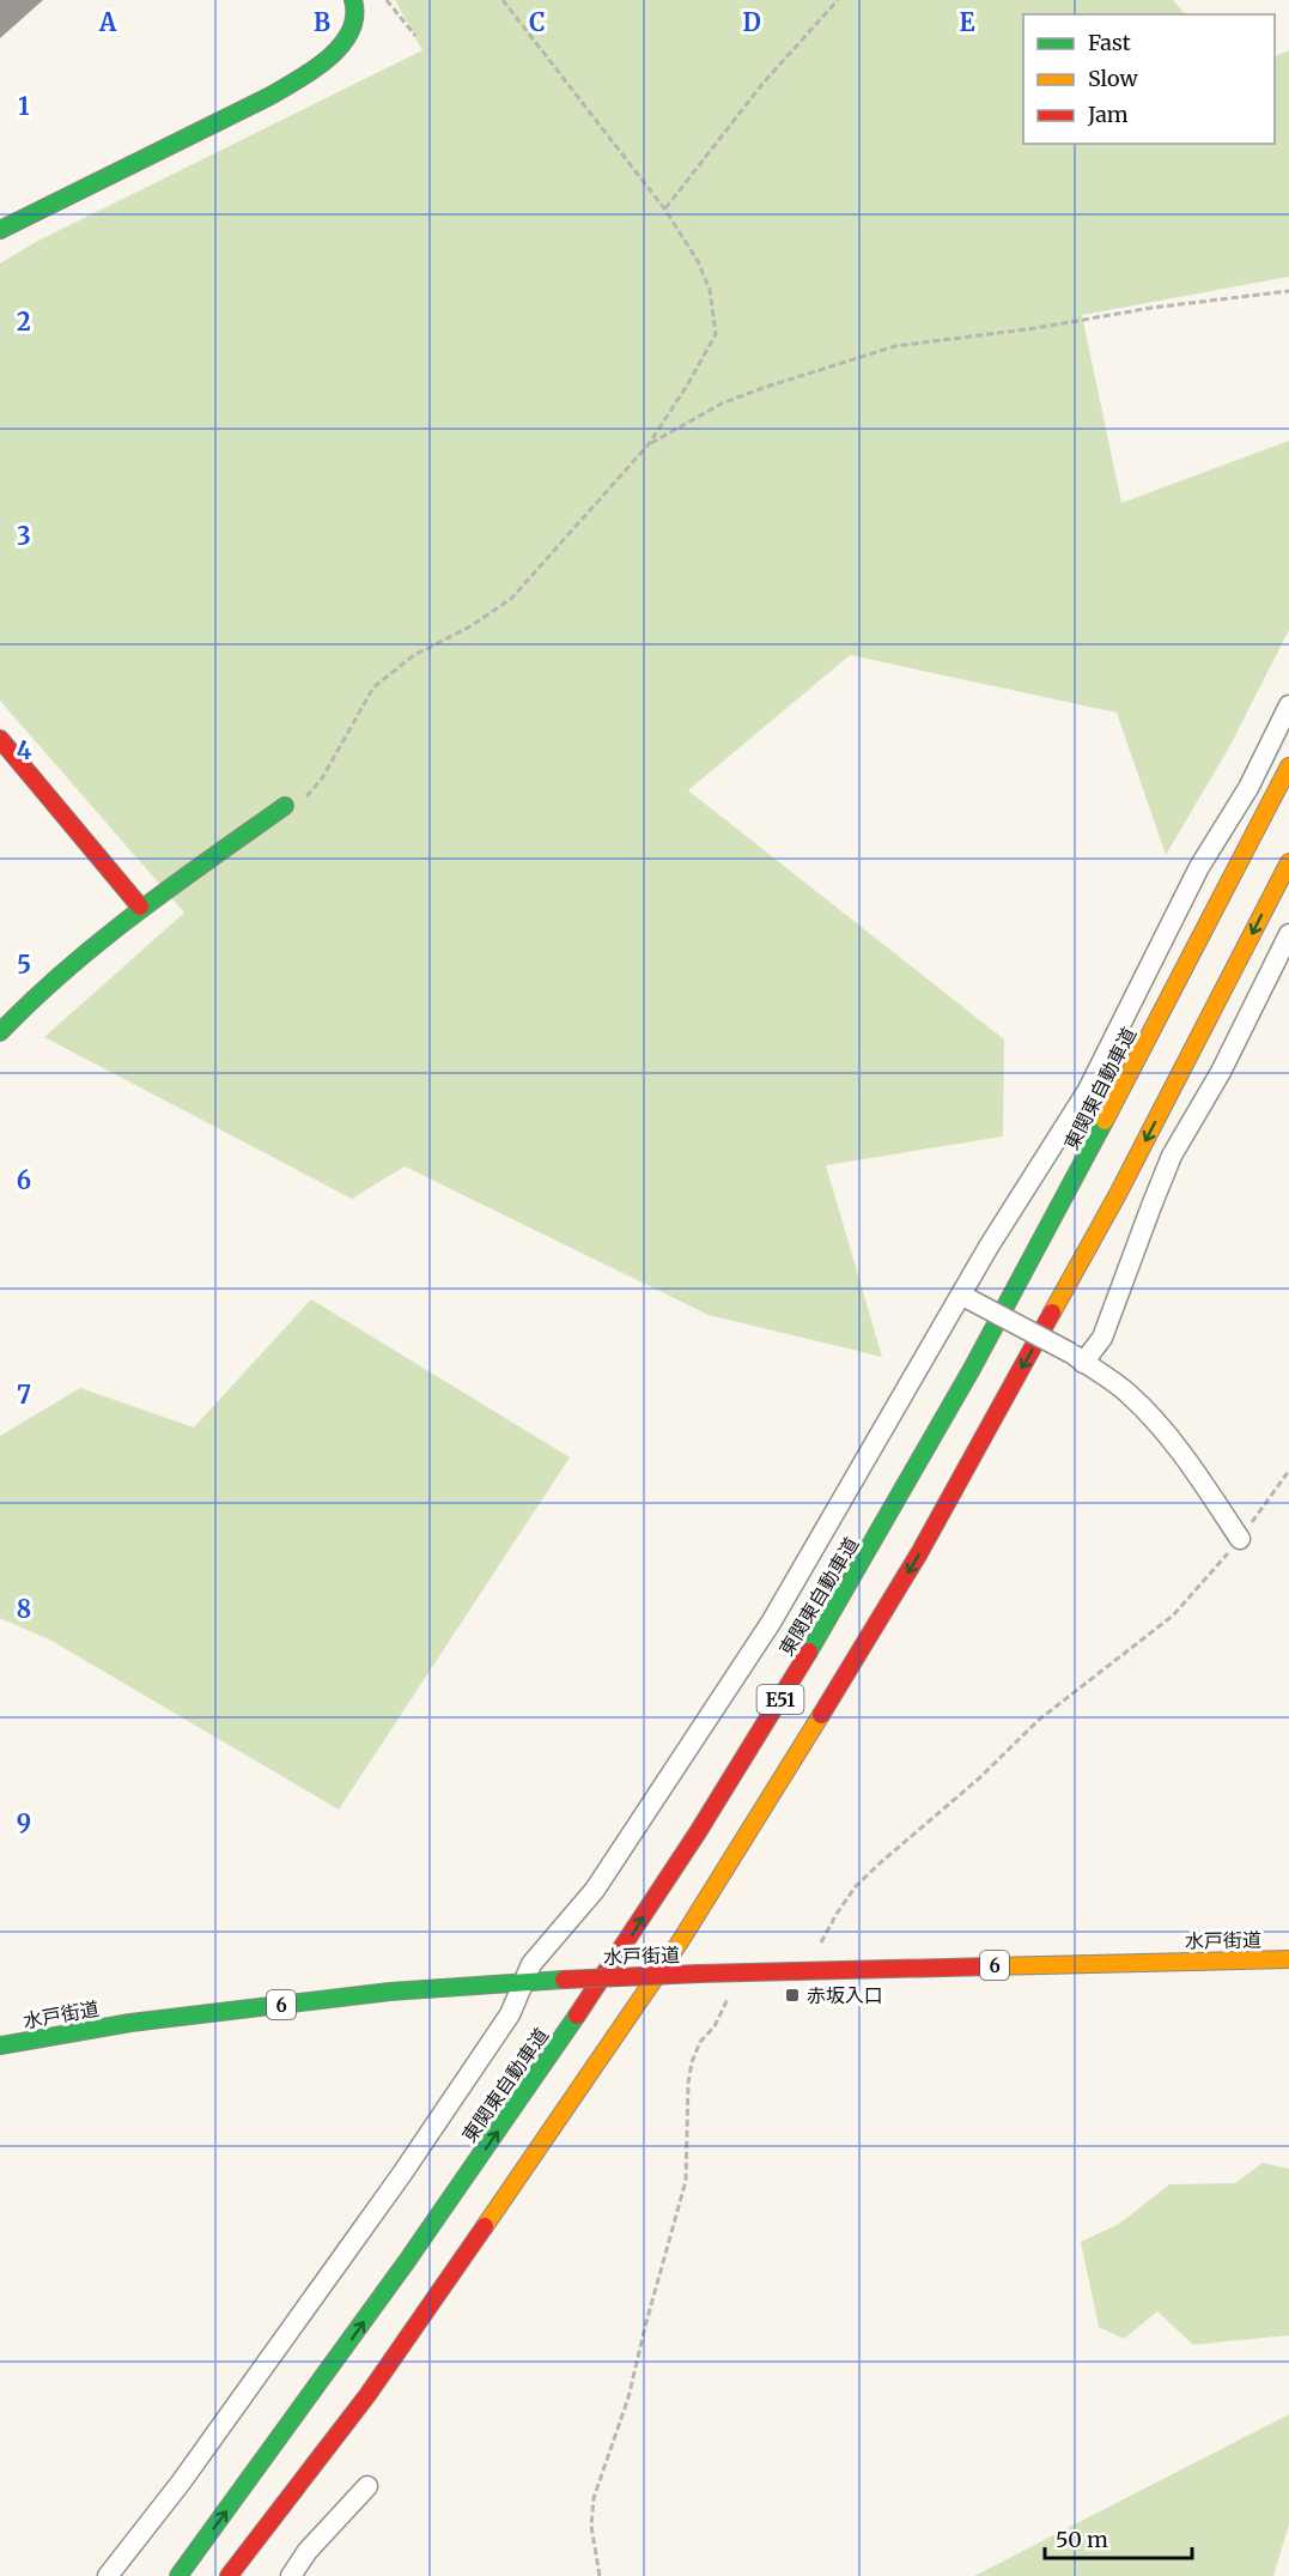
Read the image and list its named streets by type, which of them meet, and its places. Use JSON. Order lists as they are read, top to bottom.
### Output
{
  "streets": {
    "main road": [
      "東関東自動車道",
      "E51",
      "水戸街道",
      "6"
    ]
  },
  "places": {
    "transit": ["赤坂入口"]
  },
  "legend": ["Fast", "Slow", "Jam"],
  "scale_bar": "50 m",
  "grid": {
    "columns": [
      "A",
      "B",
      "C",
      "D",
      "E"
    ],
    "rows": [
      "1",
      "2",
      "3",
      "4",
      "5",
      "6",
      "7",
      "8",
      "9"
    ]
  }
}
